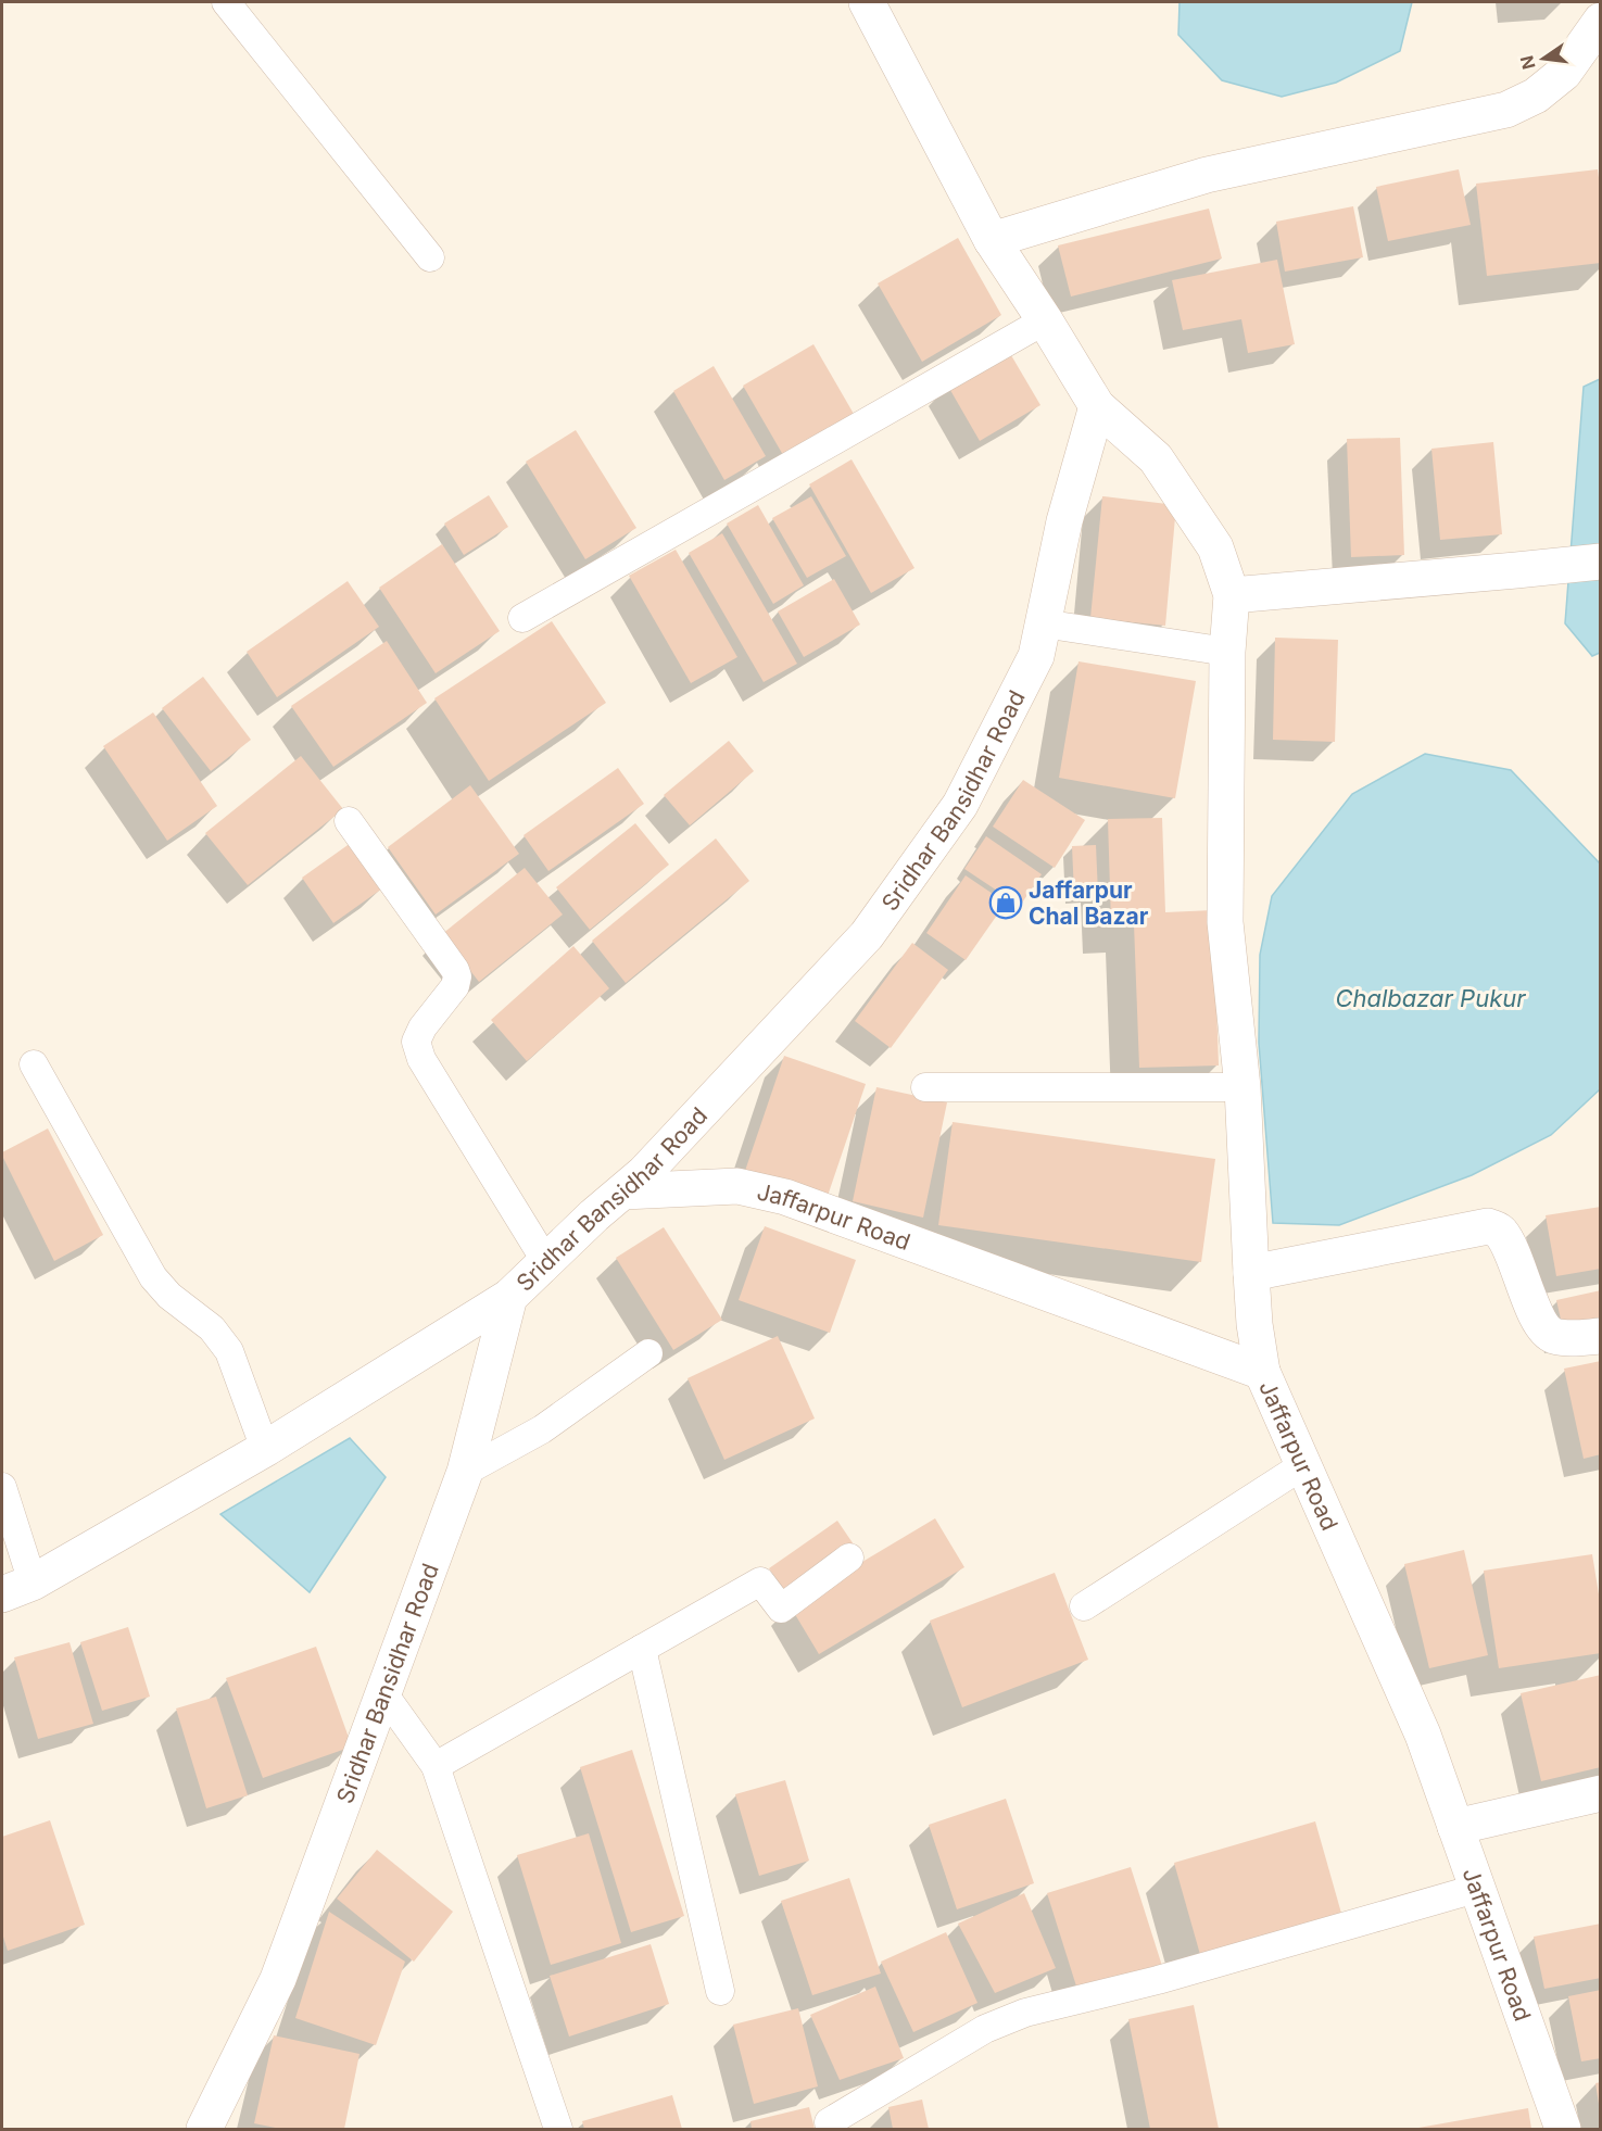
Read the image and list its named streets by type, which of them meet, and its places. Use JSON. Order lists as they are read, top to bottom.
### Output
{
  "streets": {
    "street": ["Sridhar Bansidhar Road", "Jaffarpur Road"]
  },
  "crossings": [
    ["Sridhar Bansidhar Road", "Jaffarpur Road"]
  ],
  "water": ["Chalbazar Pukur"],
  "places": {
    "shop": ["Jaffarpur Chal Bazar"]
  },
  "north": "left"
}
